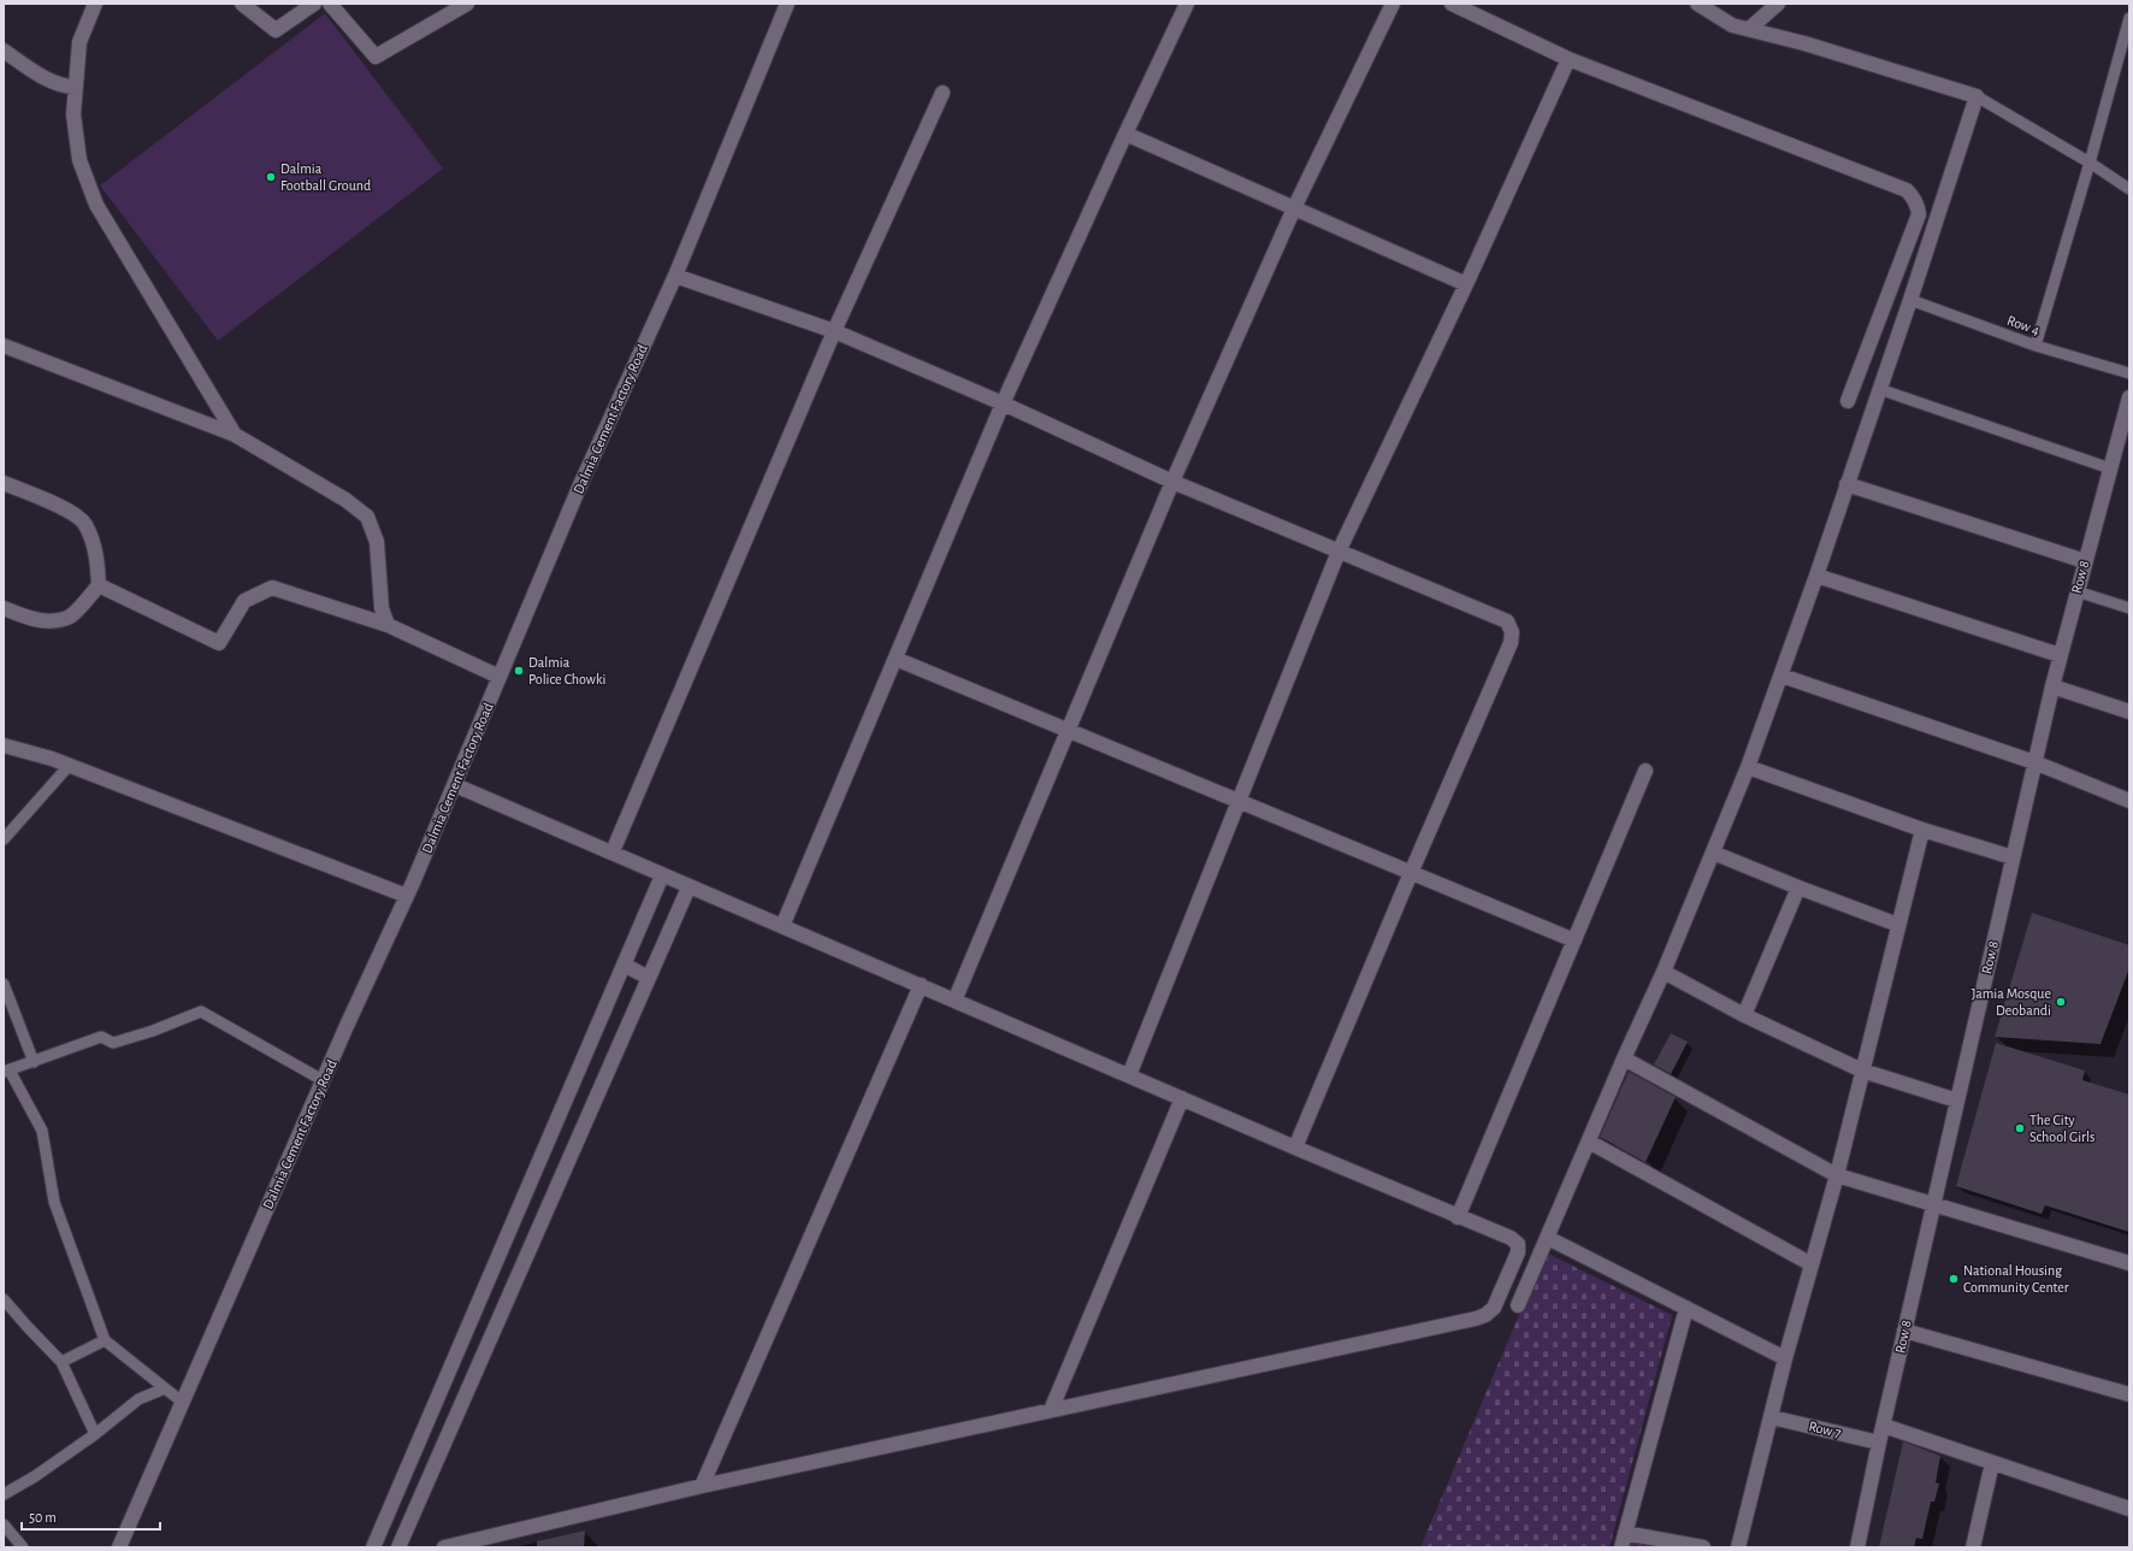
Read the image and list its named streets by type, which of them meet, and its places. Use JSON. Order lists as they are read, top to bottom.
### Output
{
  "streets": {
    "street": ["Dalmia Cement Factory Road", "Row 8", "Row 7"],
    "lane": ["Row 4"]
  },
  "crossings": [
    ["Row 8", "Row 7"]
  ],
  "places": [
    "Dalmia Football Ground",
    "Dalmia Police Chowki",
    "Jamia Mosque Deobandi",
    "The City School Girls",
    "National Housing Community Center"
  ],
  "scale_bar": "50 m"
}
